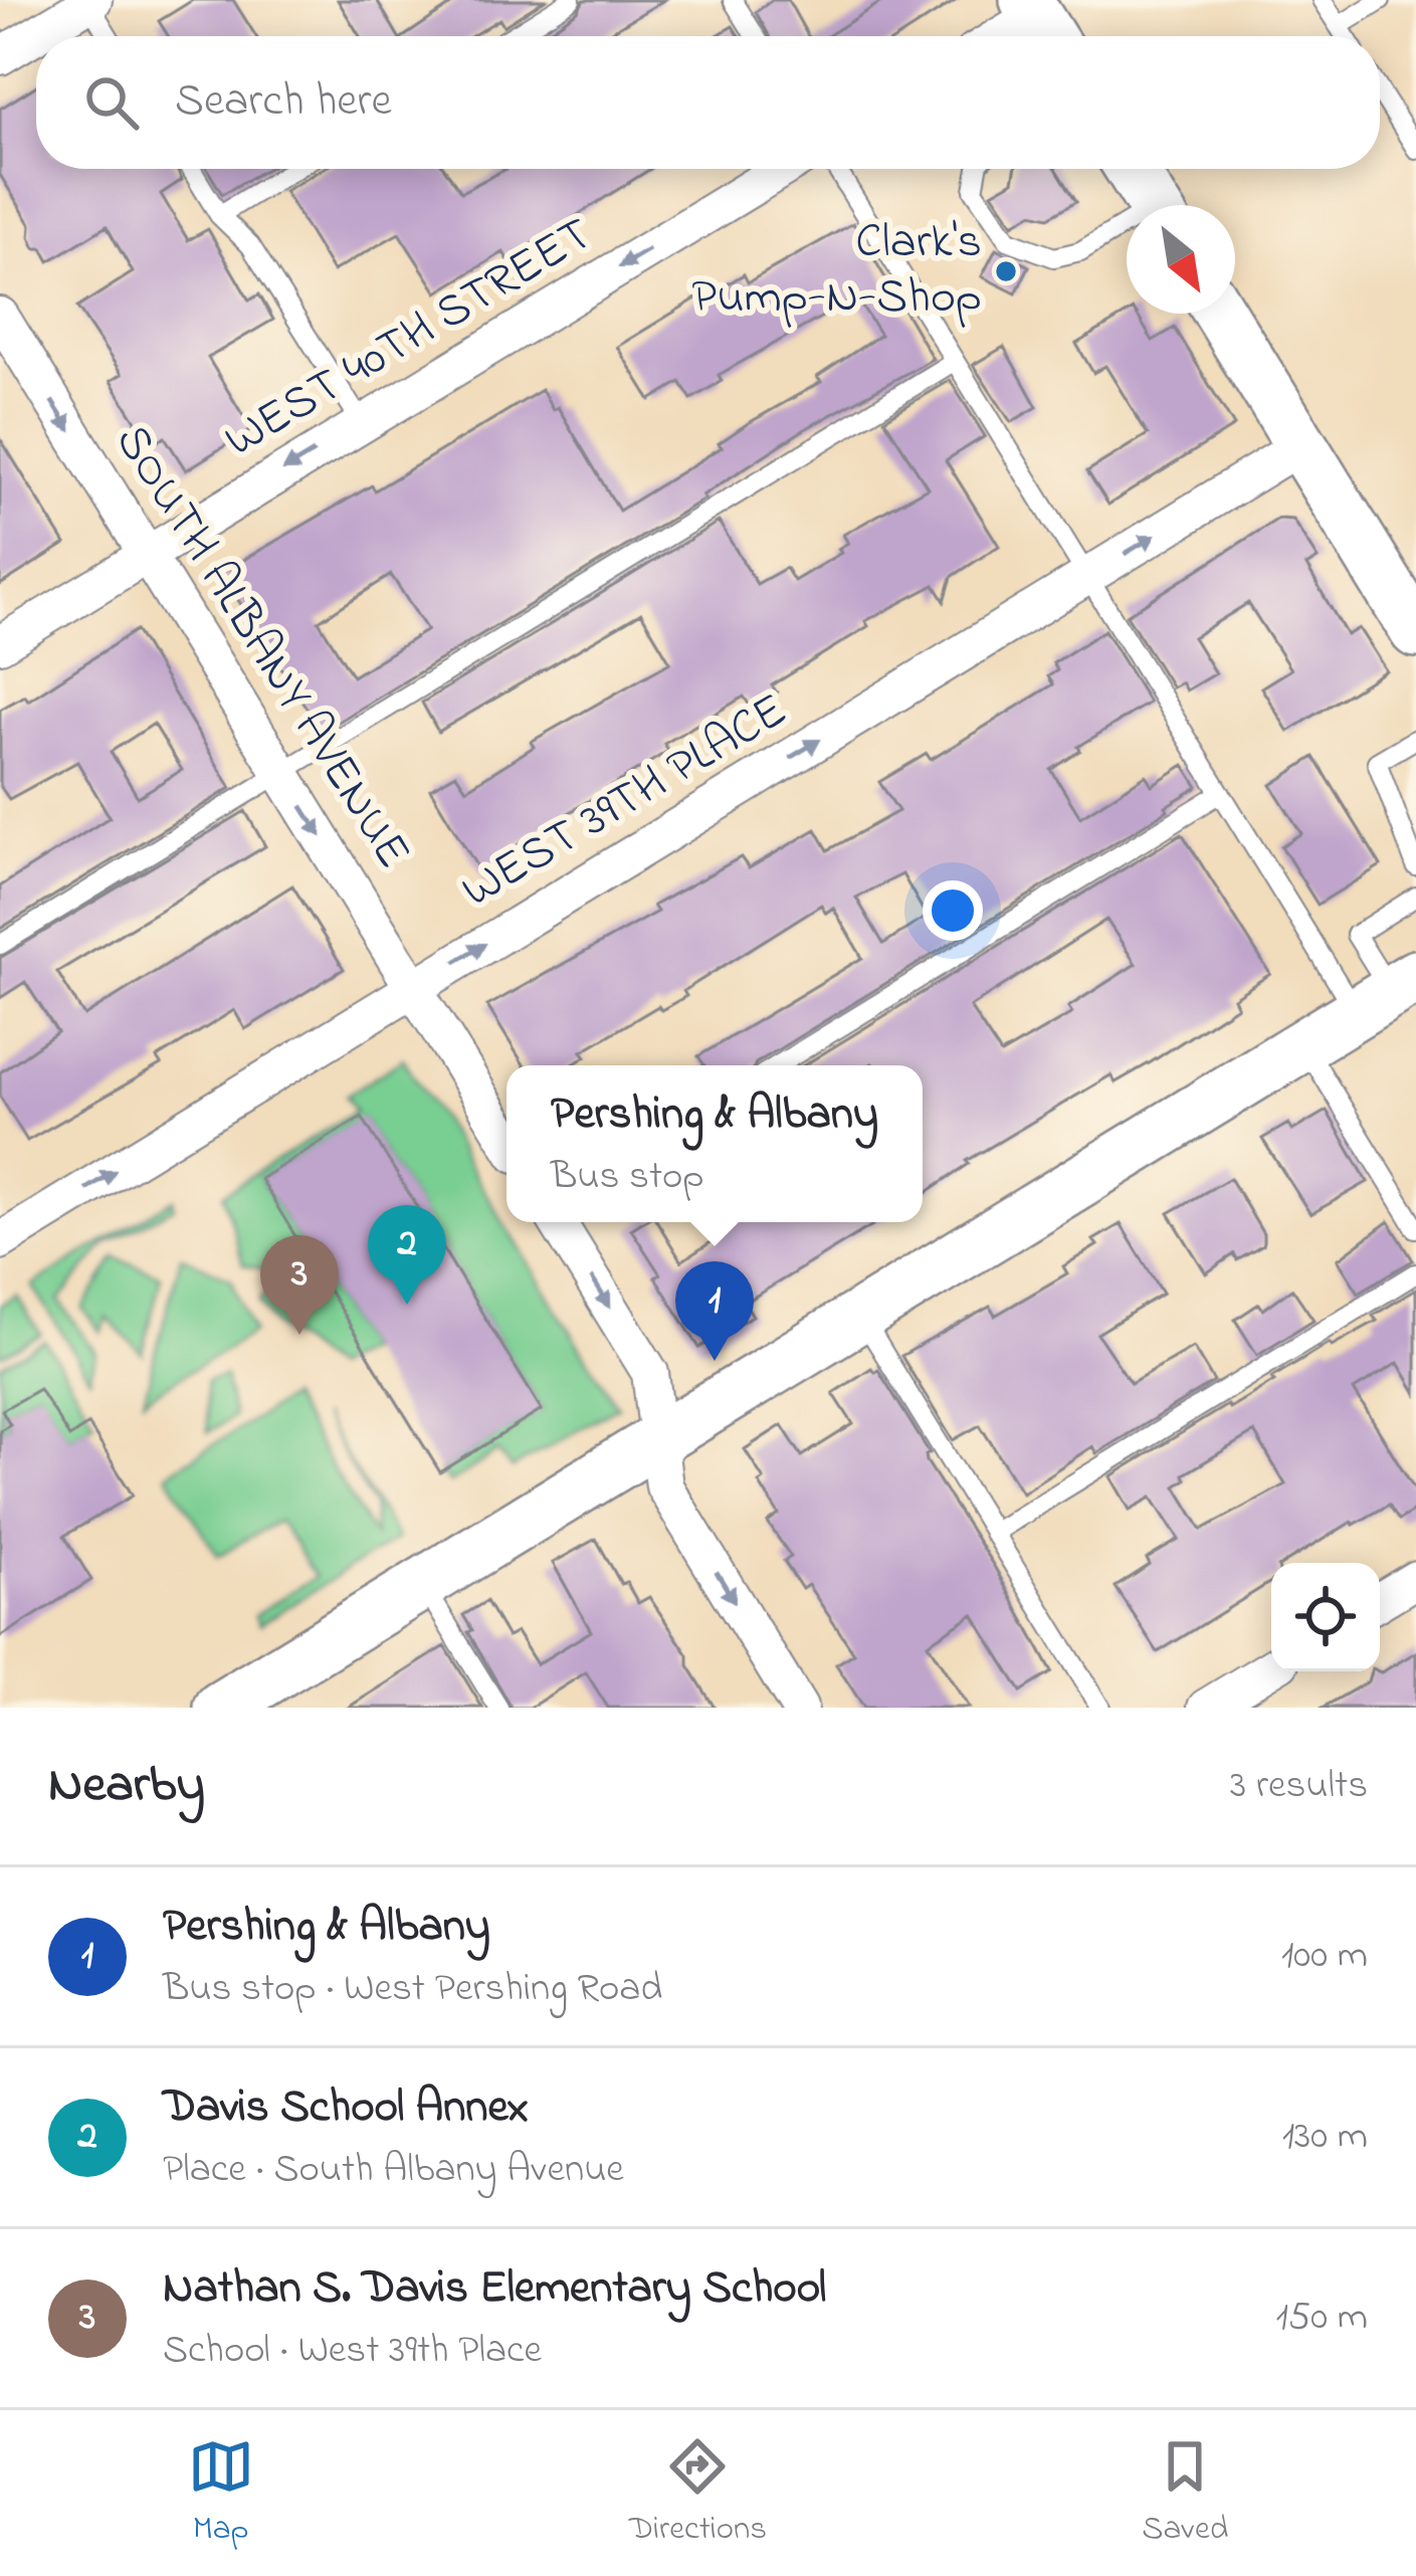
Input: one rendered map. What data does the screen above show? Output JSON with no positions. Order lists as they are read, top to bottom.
{
  "streets": {
    "street": ["WEST 40TH STREET", "SOUTH ALBANY AVENUE", "WEST 39TH PLACE"]
  },
  "crossings": [
    ["WEST 40TH STREET", "SOUTH ALBANY AVENUE"],
    ["SOUTH ALBANY AVENUE", "WEST 39TH PLACE"]
  ],
  "one_way": ["WEST 40TH STREET", "SOUTH ALBANY AVENUE", "WEST 39TH PLACE"],
  "places": ["Clark's Pump-N-Shop"],
  "north": "bottom right",
  "page": {
    "search": "Search here",
    "popup": ["Pershing & Albany", "Bus stop"],
    "pins": ["2", "3", "1"],
    "heading": ["Nearby", "3 results"],
    "list": [
      {
        "mark": "1",
        "name": "Pershing & Albany",
        "note": "Bus stop · West Pershing Road",
        "value": "100 m"
      },
      {
        "mark": "2",
        "name": "Davis School Annex",
        "note": "Place · South Albany Avenue",
        "value": "130 m"
      },
      {
        "mark": "3",
        "name": "Nathan S. Davis Elementary School",
        "note": "School · West 39th Place",
        "value": "150 m"
      }
    ],
    "nav": ["Map", "Directions", "Saved"]
  }
}
